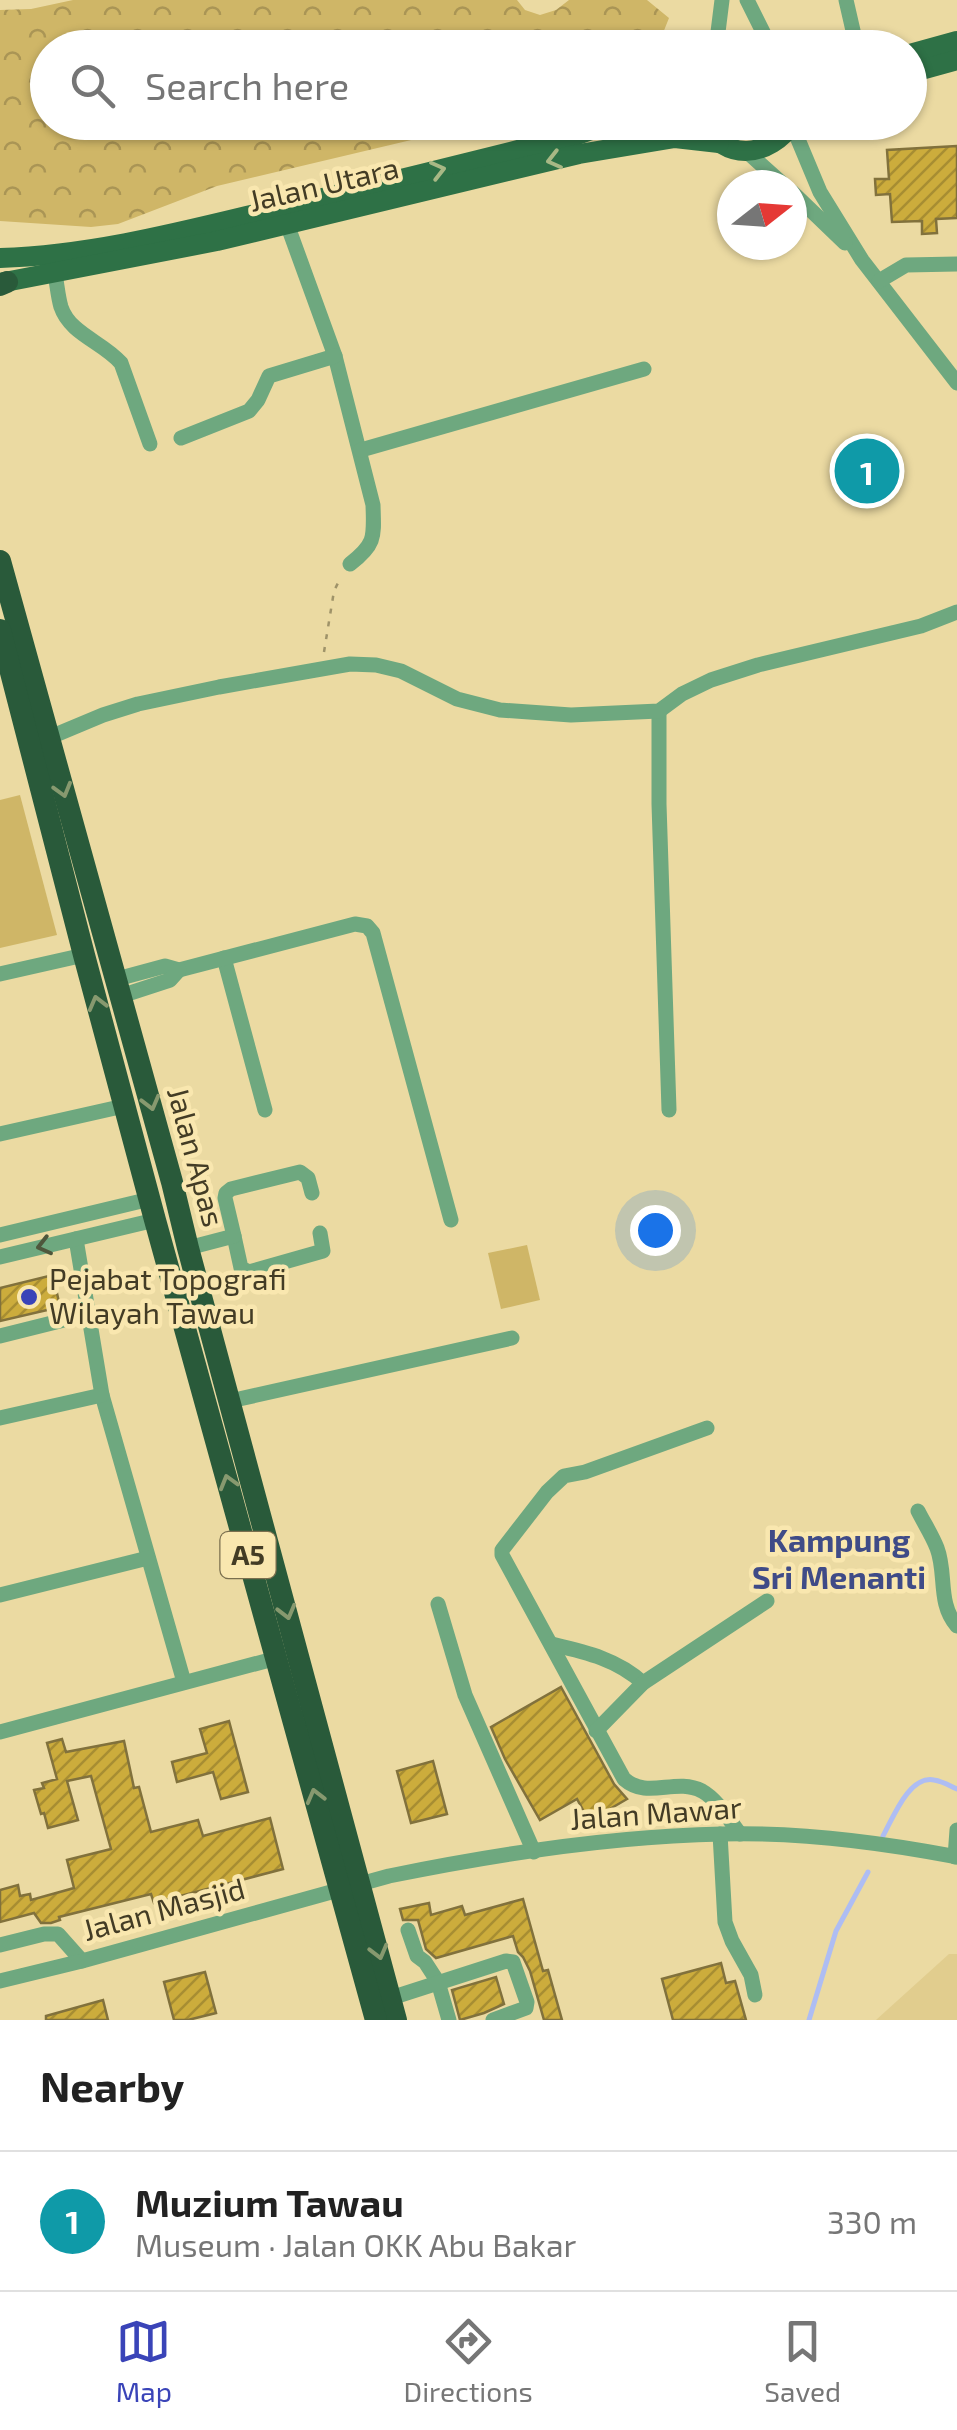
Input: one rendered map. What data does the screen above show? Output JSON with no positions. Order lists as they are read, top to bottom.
{
  "streets": {
    "highway": ["Jalan Apas", "A5"],
    "main road": ["Jalan Utara"],
    "street": ["Jalan Mawar", "Jalan Masjid"]
  },
  "crossings": [
    ["Jalan Apas", "A5"],
    ["Jalan Apas", "Jalan Mawar"],
    ["Jalan Apas", "Jalan Masjid"],
    ["A5", "Jalan Mawar"],
    ["A5", "Jalan Masjid"],
    ["Jalan Mawar", "Jalan Masjid"]
  ],
  "districts": ["Kampung Sri Menanti"],
  "places": ["Pejabat Topografi Wilayah Tawau"],
  "north": "right",
  "page": {
    "search": "Search here",
    "pins": "1",
    "heading": "Nearby",
    "list": [
      {
        "mark": "1",
        "name": "Muzium Tawau",
        "note": "Museum · Jalan OKK Abu Bakar",
        "value": "330 m"
      }
    ],
    "nav": ["Map", "Directions", "Saved"]
  }
}
